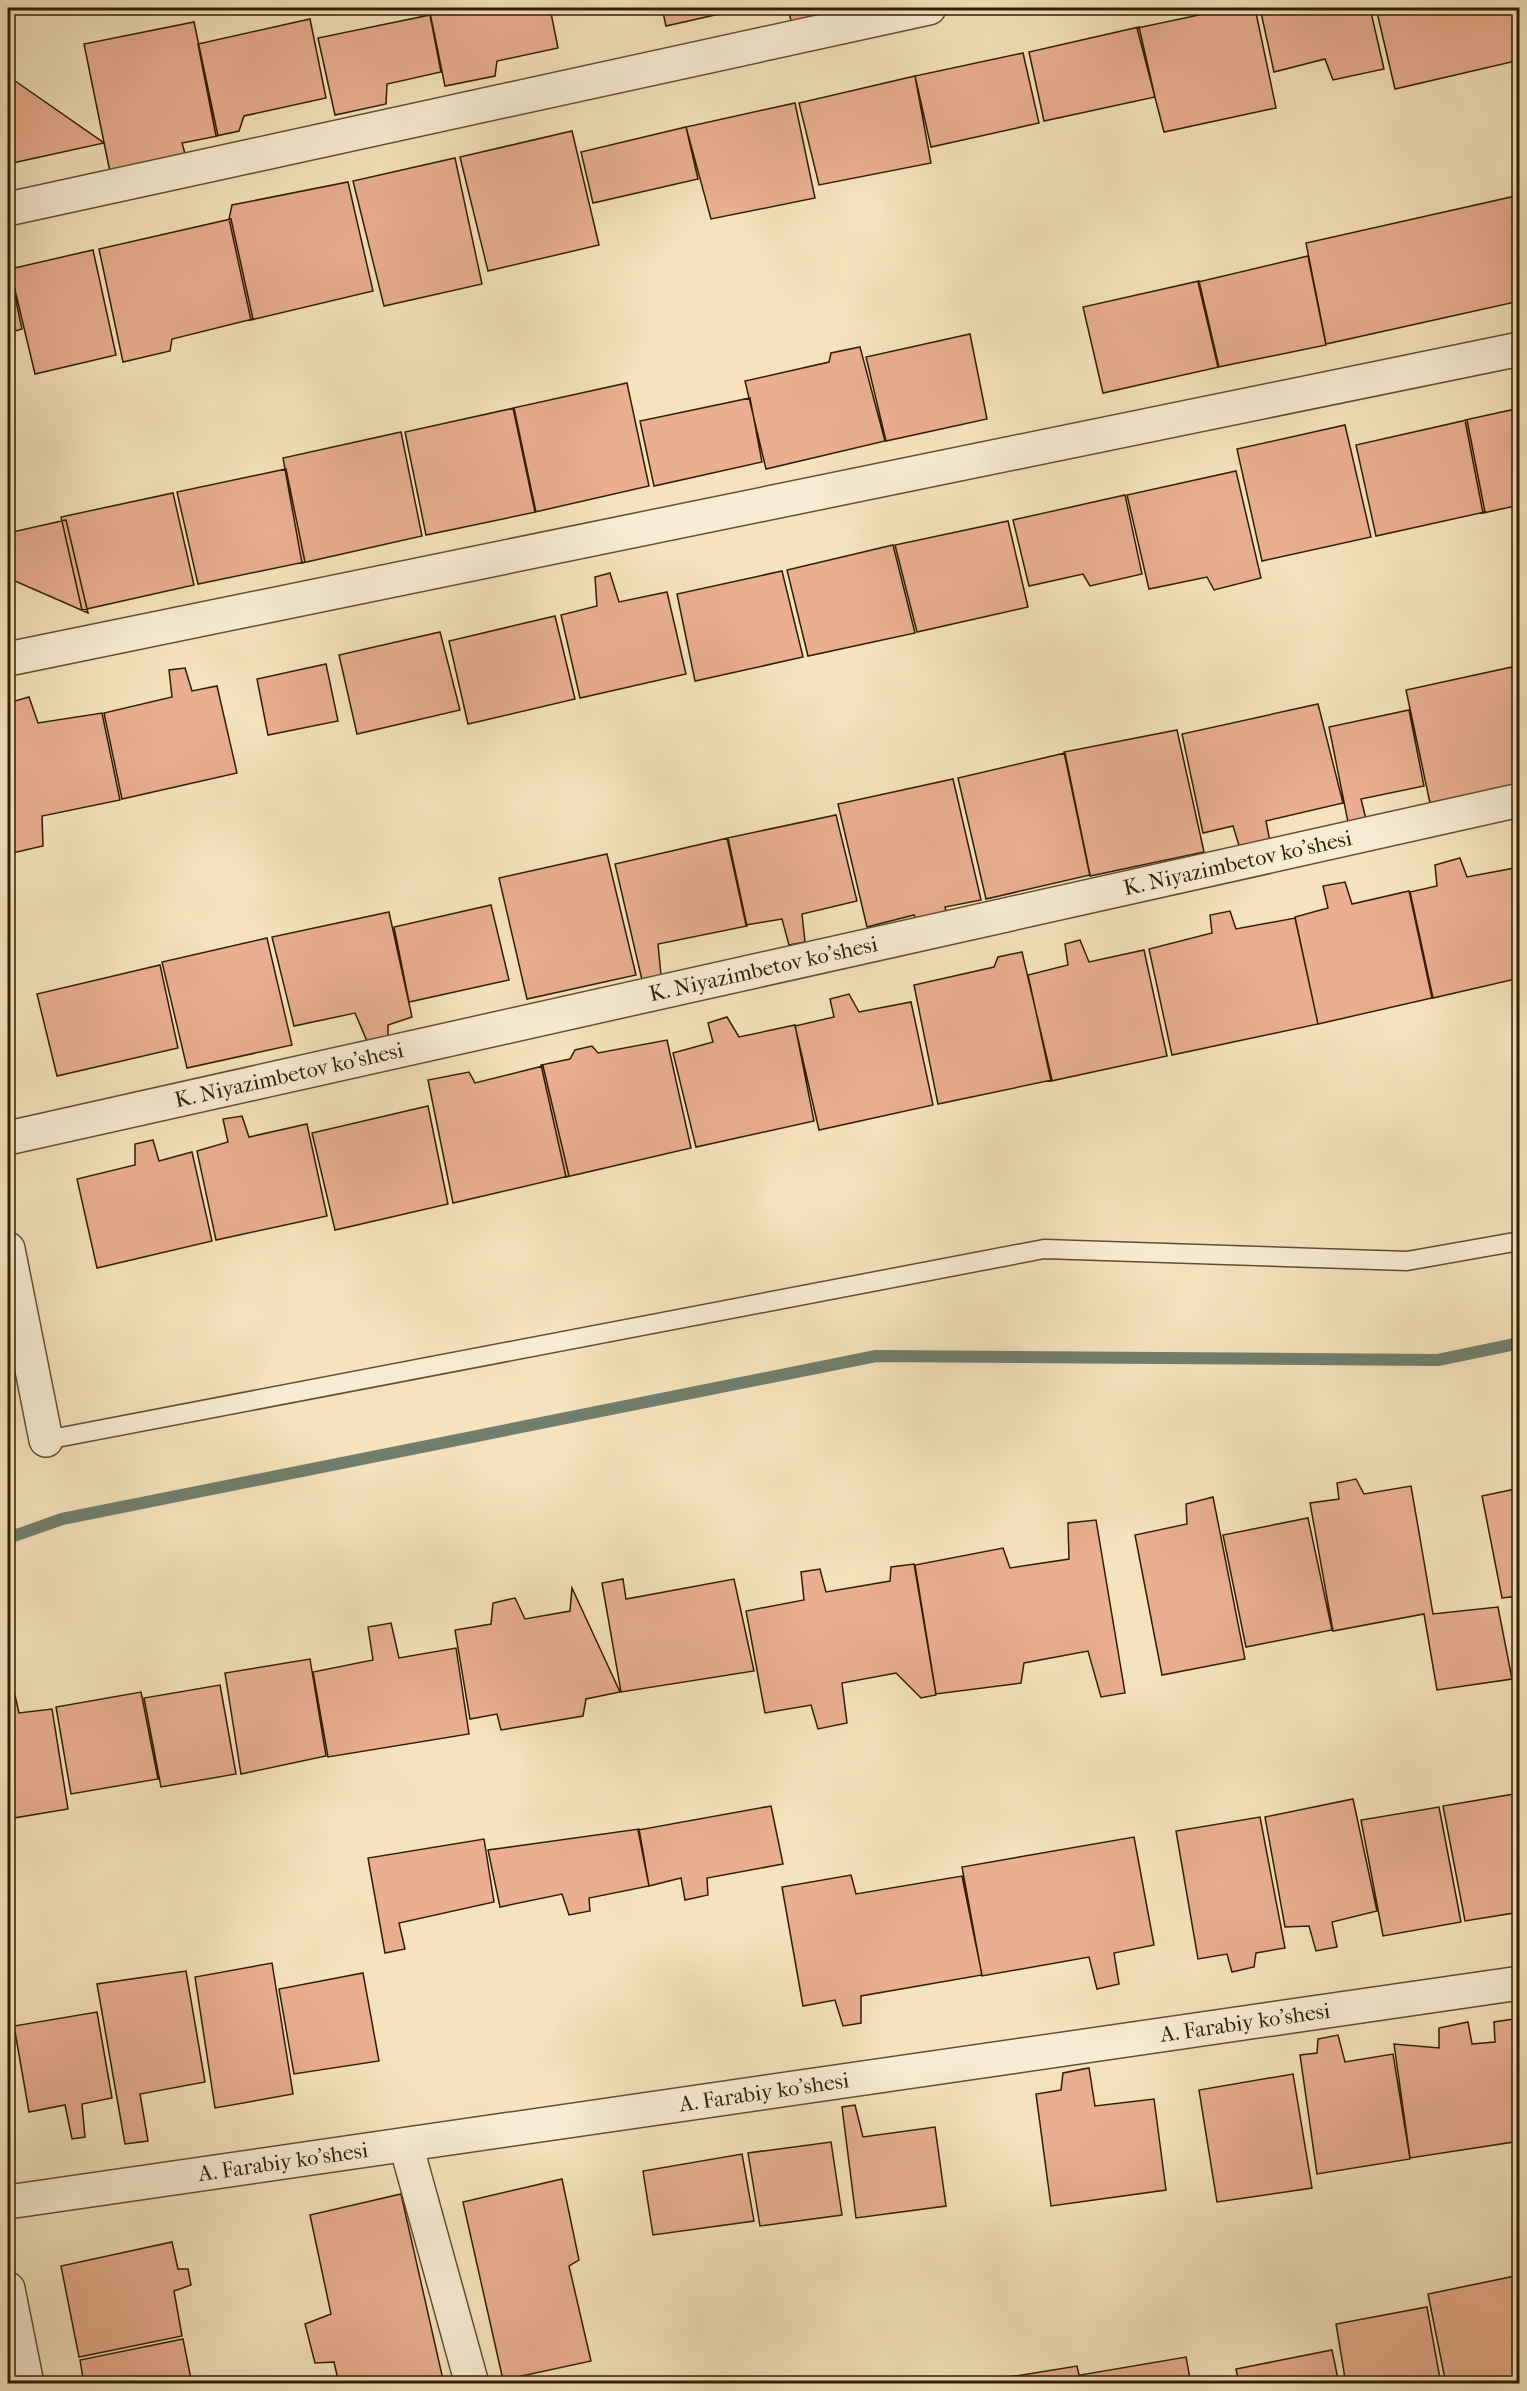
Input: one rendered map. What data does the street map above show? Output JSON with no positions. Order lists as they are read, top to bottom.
{
  "streets": {
    "street": ["K. Niyazimbetov ko'shesi", "A. Farabiy ko'shesi"]
  }
}
